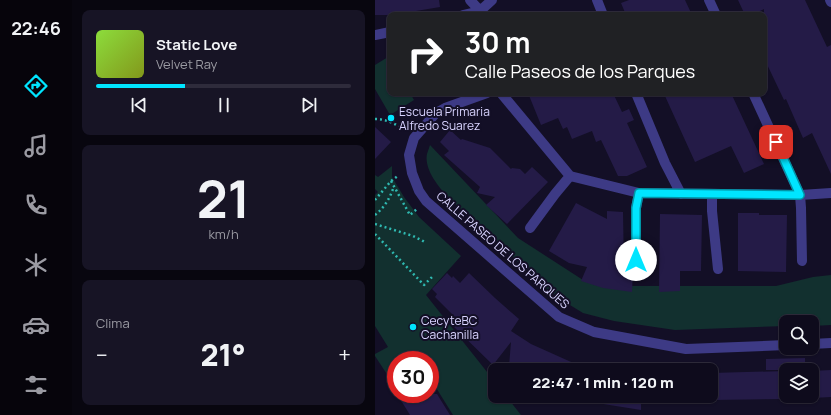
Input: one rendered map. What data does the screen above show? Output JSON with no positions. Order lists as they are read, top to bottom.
{
  "streets": {
    "street": ["CALLE PASEO DE LOS PARQUES"]
  },
  "places": ["Escuela Primaria Alfredo Suarez", "CecyteBC Cachanilla"],
  "page": {
    "tabs": "22:46",
    "turn": ["30 m", "Calle Paseos de los Parques"],
    "song": ["Static Love", "Velvet Ray"],
    "tile": [
      ["21", "km/h"],
      "Clima"
    ],
    "heat": ["−", "21°", "+"],
    "limit": "30",
    "trip": "22:47 · 1 min · 120 m"
  }
}
